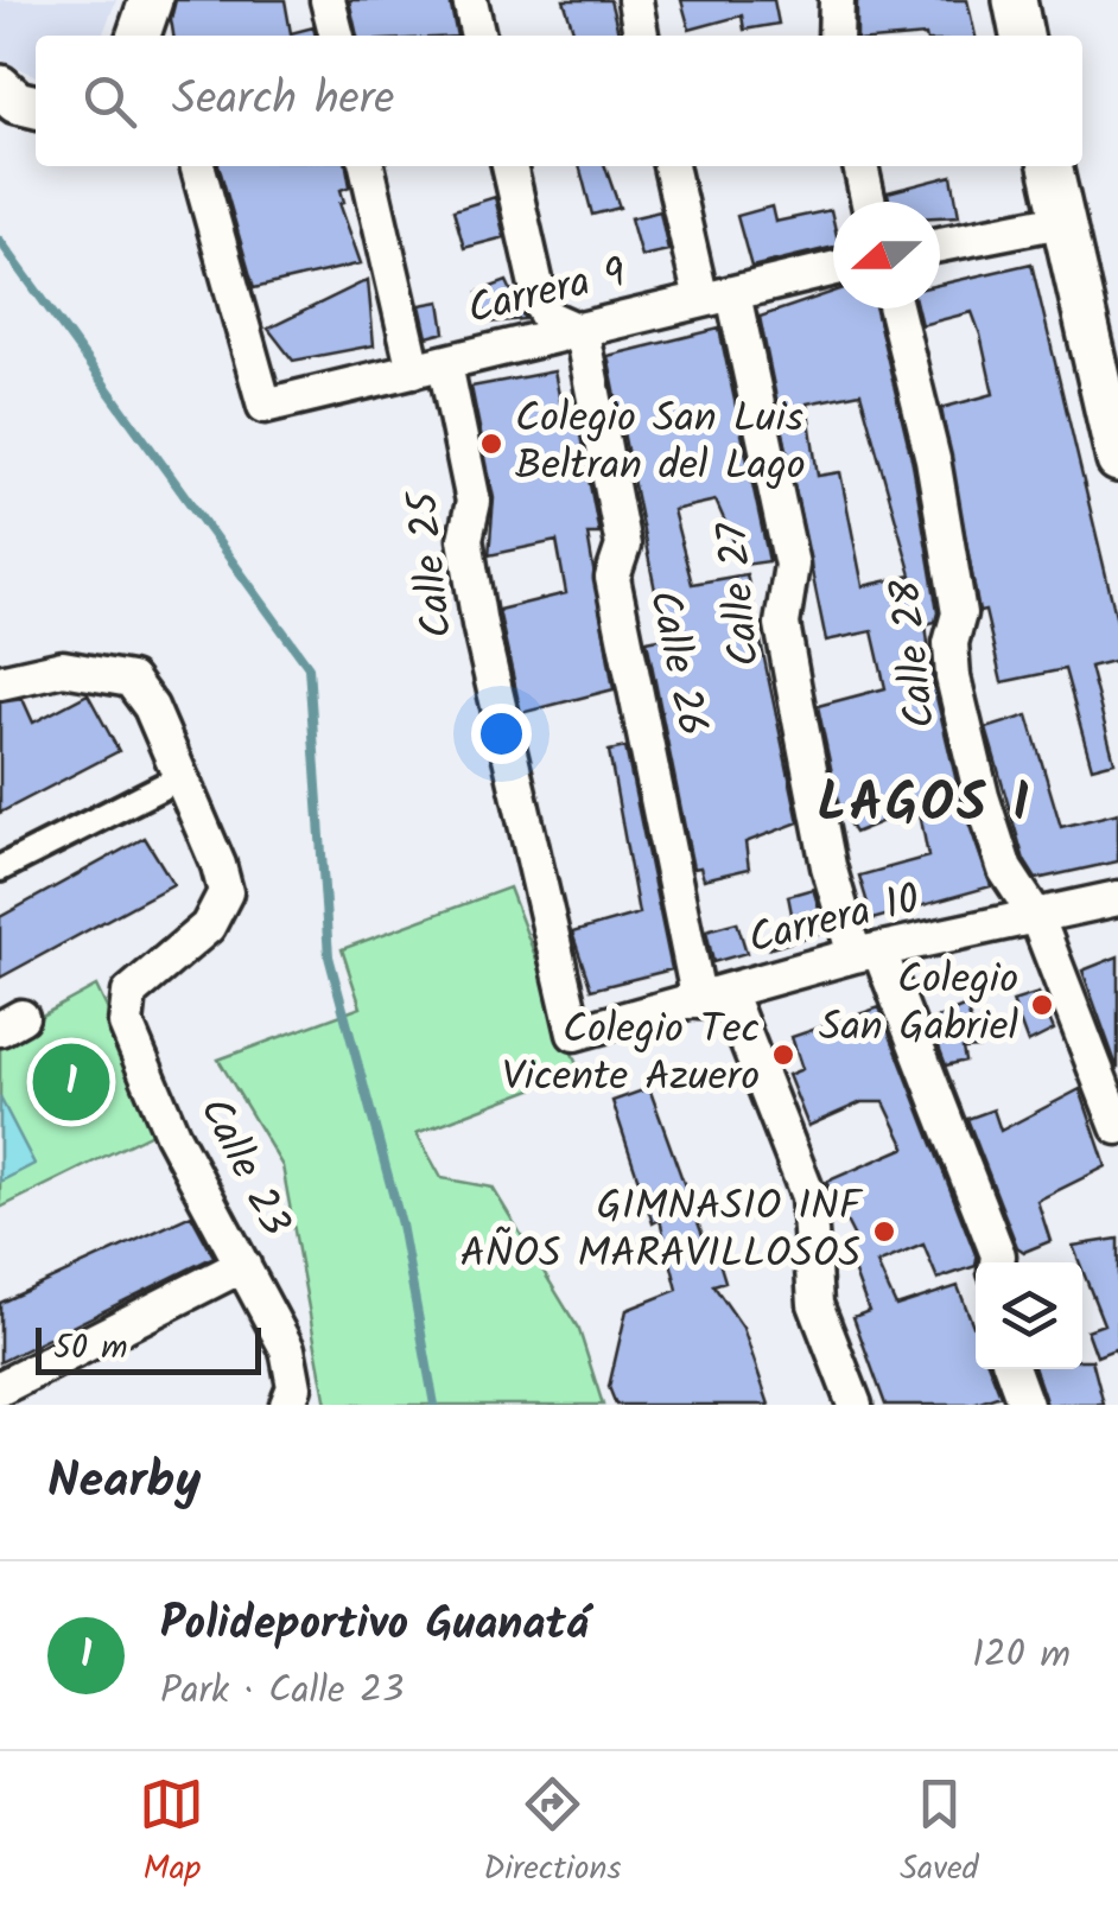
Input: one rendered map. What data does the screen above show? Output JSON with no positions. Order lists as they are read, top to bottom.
{
  "streets": {
    "street": [
      "Carrera 9",
      "Calle 25",
      "Calle 27",
      "Calle 28",
      "Calle 26",
      "Carrera 10",
      "Calle 23"
    ]
  },
  "crossings": [
    ["Carrera 9", "Calle 25"],
    ["Carrera 9", "Calle 27"],
    ["Carrera 9", "Calle 26"],
    ["Calle 25", "Carrera 10"],
    ["Calle 27", "Carrera 10"],
    ["Calle 28", "Carrera 10"],
    ["Calle 26", "Carrera 10"]
  ],
  "districts": ["LAGOS I"],
  "places": [
    "Colegio San Luis Beltran del Lago",
    "Colegio San Gabriel",
    "Colegio Tec Vicente Azuero",
    "GIMNASIO INF AÑOS MARAVILLOSOS"
  ],
  "scale_bar": "50 m",
  "north": "left",
  "page": {
    "search": "Search here",
    "pins": "1",
    "scale": "50 m",
    "heading": "Nearby",
    "list": [
      {
        "mark": "1",
        "name": "Polideportivo Guanatá",
        "note": "Park · Calle 23",
        "value": "120 m"
      }
    ],
    "nav": ["Map", "Directions", "Saved"]
  }
}
